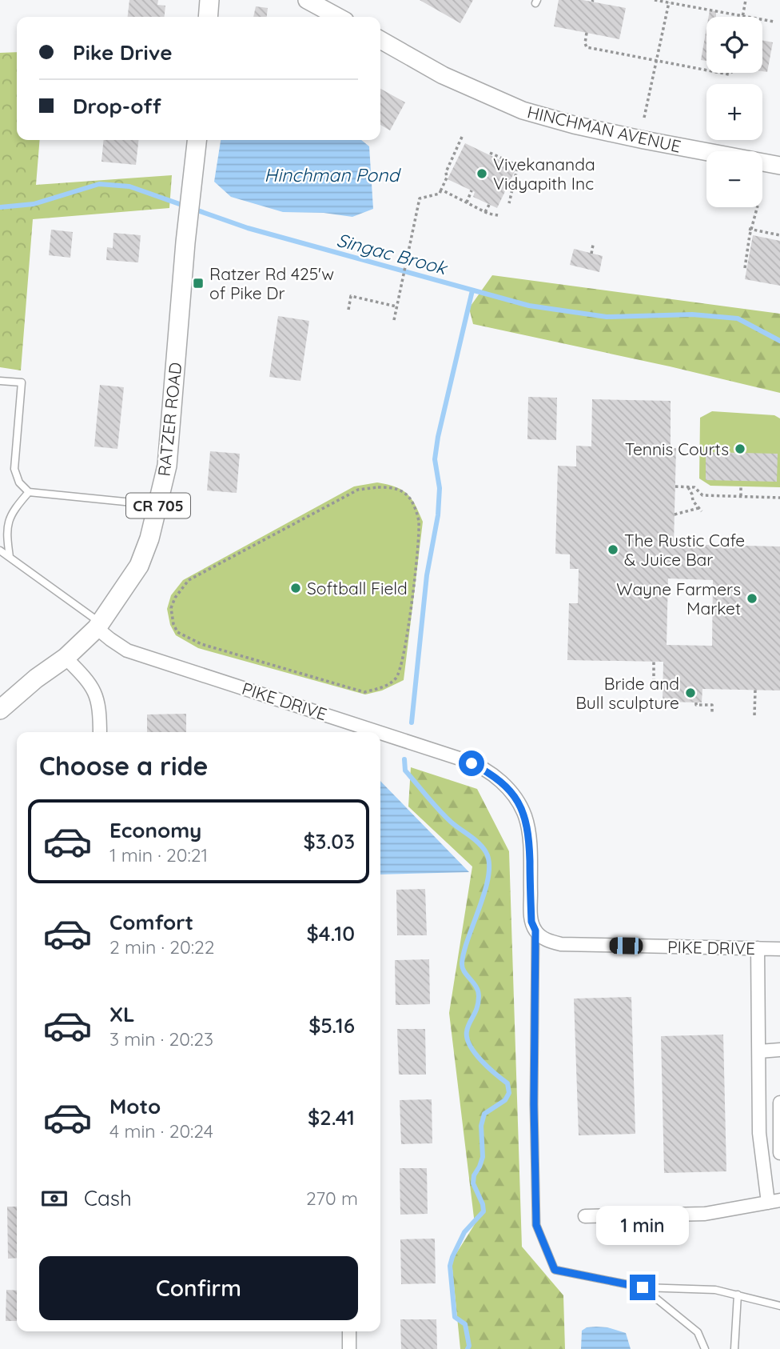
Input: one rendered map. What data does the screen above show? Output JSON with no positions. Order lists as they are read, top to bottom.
{
  "streets": {
    "main road": ["RATZER ROAD", "CR 705"],
    "street": ["HINCHMAN AVENUE", "PIKE DRIVE"]
  },
  "crossings": [
    ["RATZER ROAD", "PIKE DRIVE"]
  ],
  "water": ["Hinchman Pond", "Singac Brook"],
  "places": {
    "other": [
      "Vivekananda Vidyapith Inc",
      "Tennis Courts",
      "The Rustic Cafe & Juice Bar",
      "Softball Field",
      "Wayne Farmers Market",
      "Bride and Bull sculpture"
    ],
    "transit": ["Ratzer Rd 425'w of Pike Dr"]
  },
  "page": {
    "map_buttons": ["+", "−"],
    "banner": ["Pike Drive", "Drop-off"],
    "heading": "Choose a ride",
    "list": [
      {
        "name": "Economy",
        "note": "1 min · 20:21",
        "value": "$3.03"
      },
      {
        "name": "Comfort",
        "note": "2 min · 20:22",
        "value": "$4.10"
      },
      {
        "name": "XL",
        "note": "3 min · 20:23",
        "value": "$5.16"
      },
      {
        "name": "Moto",
        "note": "4 min · 20:24",
        "value": "$2.41"
      }
    ],
    "pay": ["Cash", "270 m"],
    "bubble": "1 min",
    "buttons": "Confirm"
  }
}
